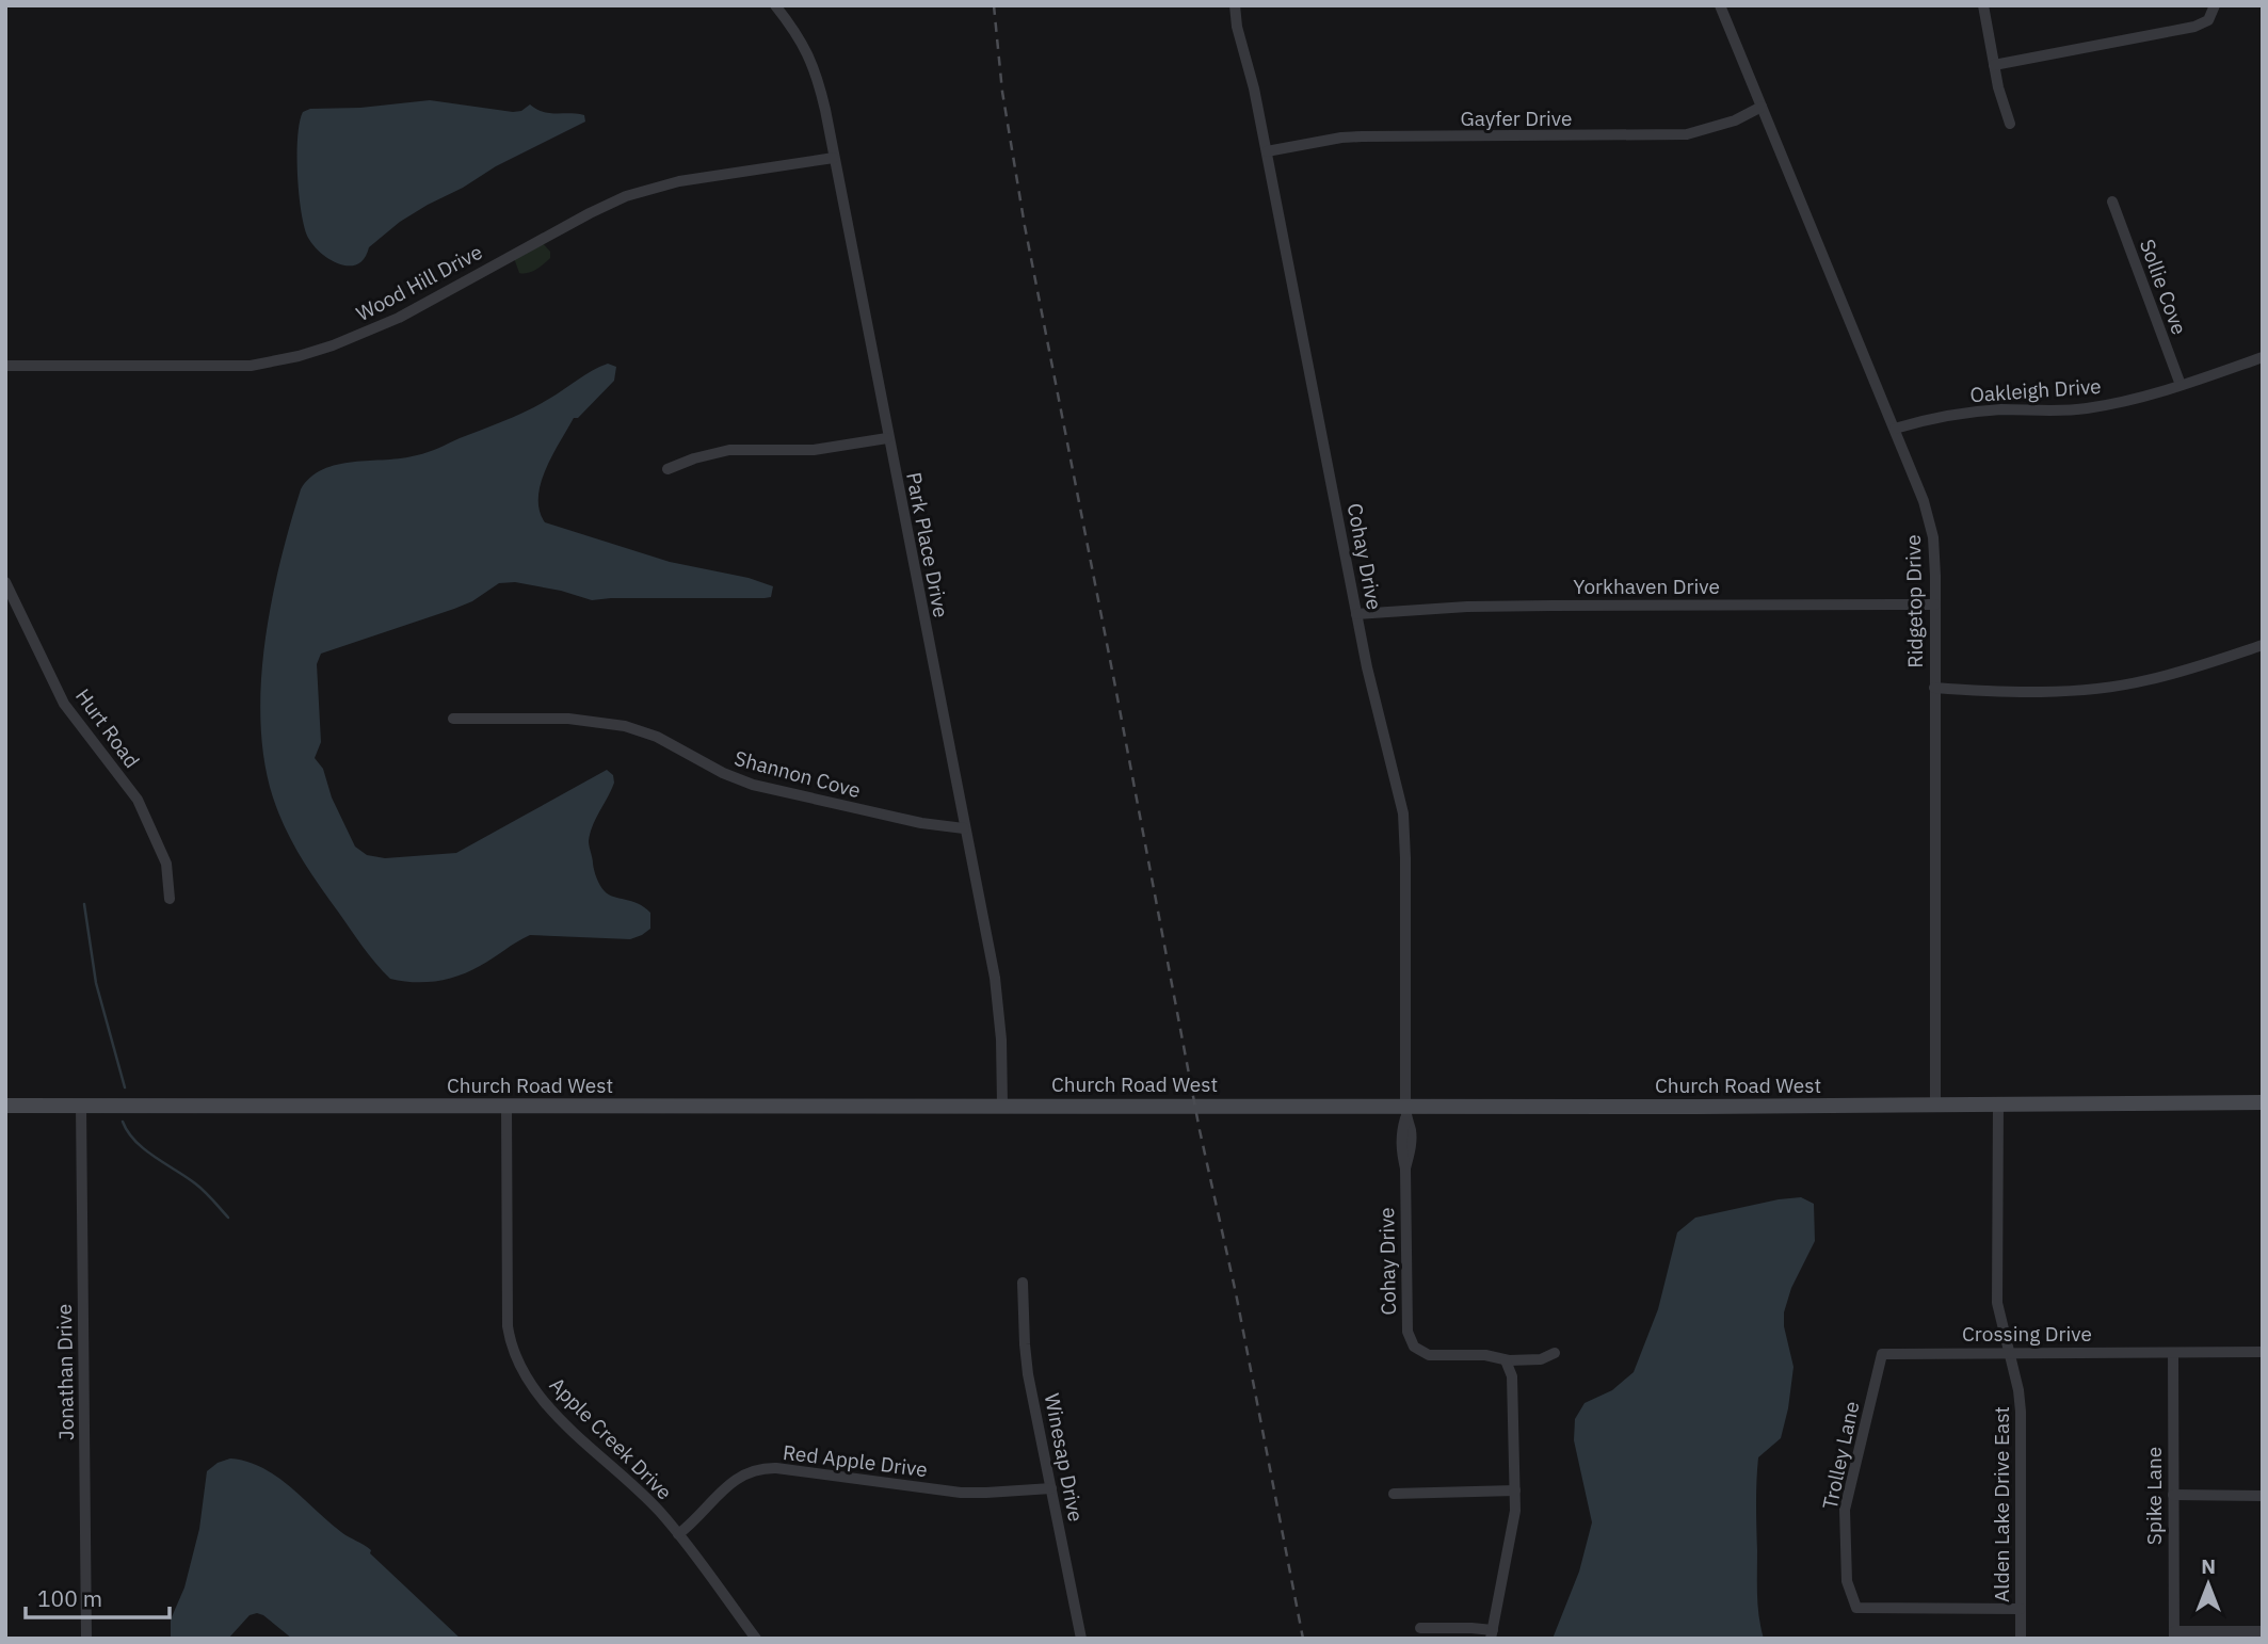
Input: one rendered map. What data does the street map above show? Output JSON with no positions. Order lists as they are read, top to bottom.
{
  "streets": {
    "street": [
      "Gayfer Drive",
      "Wood Hill Drive",
      "Sollie Cove",
      "Oakleigh Drive",
      "Park Place Drive",
      "Cohay Drive",
      "Yorkhaven Drive",
      "Ridgetop Drive",
      "Hurt Road",
      "Shannon Cove",
      "Church Road West",
      "Crossing Drive",
      "Jonathan Drive",
      "Apple Creek Drive",
      "Trolley Lane",
      "Winesap Drive",
      "Red Apple Drive",
      "Spike Lane",
      "Alden Lake Drive East"
    ]
  },
  "crossings": [
    ["Gayfer Drive", "Cohay Drive"],
    ["Gayfer Drive", "Ridgetop Drive"],
    ["Wood Hill Drive", "Park Place Drive"],
    ["Sollie Cove", "Oakleigh Drive"],
    ["Oakleigh Drive", "Ridgetop Drive"],
    ["Park Place Drive", "Shannon Cove"],
    ["Park Place Drive", "Church Road West"],
    ["Cohay Drive", "Yorkhaven Drive"],
    ["Cohay Drive", "Church Road West"],
    ["Yorkhaven Drive", "Ridgetop Drive"],
    ["Ridgetop Drive", "Church Road West"],
    ["Church Road West", "Jonathan Drive"],
    ["Church Road West", "Apple Creek Drive"],
    ["Church Road West", "Alden Lake Drive East"],
    ["Crossing Drive", "Trolley Lane"],
    ["Crossing Drive", "Spike Lane"],
    ["Crossing Drive", "Alden Lake Drive East"],
    ["Apple Creek Drive", "Red Apple Drive"],
    ["Trolley Lane", "Alden Lake Drive East"],
    ["Winesap Drive", "Red Apple Drive"]
  ],
  "scale_bar": "100 m",
  "north": "top"
}
